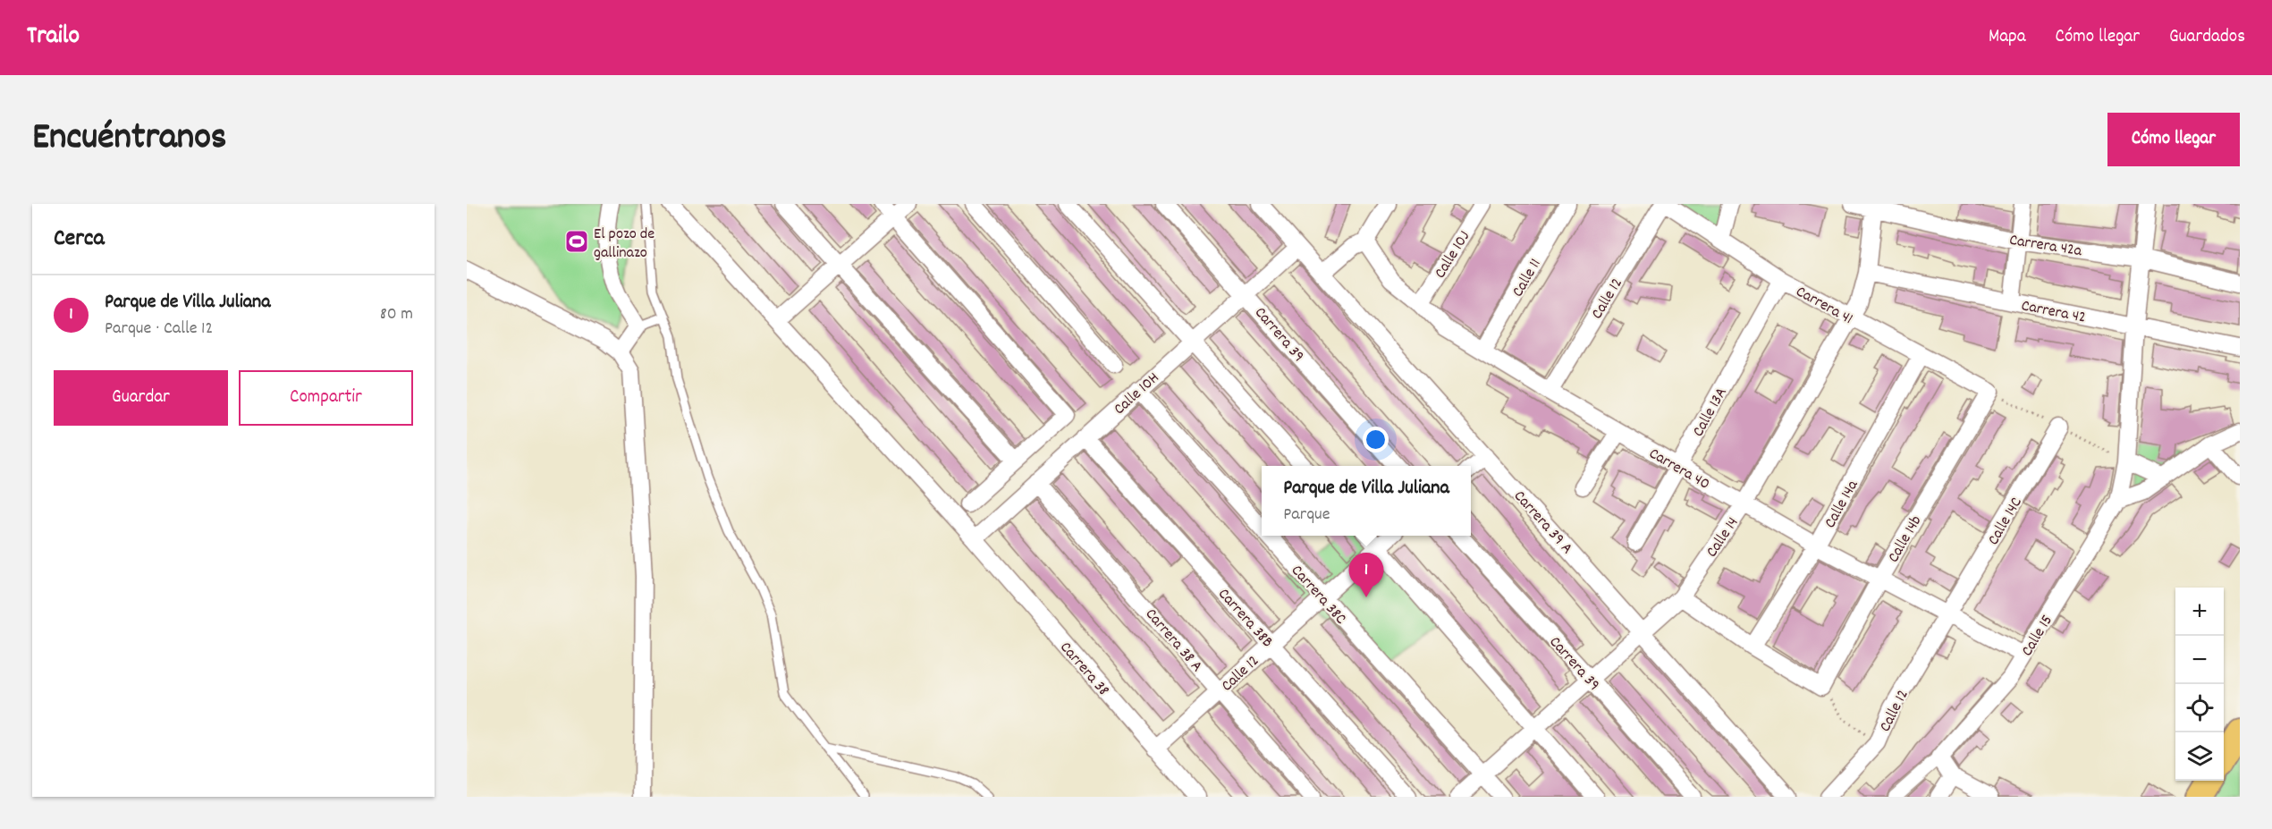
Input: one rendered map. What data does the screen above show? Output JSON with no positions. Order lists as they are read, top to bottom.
{
  "streets": {
    "street": [
      "Carrera 42a",
      "Calle 10J",
      "Calle 11",
      "Calle 12",
      "Carrera 41",
      "Carrera 42",
      "Carrera 39",
      "Calle 10H",
      "Calle 13A",
      "Carrera 40",
      "Calle 14a",
      "Calle 14C",
      "Carrera 39 A",
      "Calle 14",
      "Calle 14b",
      "Carrera 38C",
      "Carrera 38B",
      "Calle 15",
      "Carrera 38 A",
      "Carrera 38"
    ]
  },
  "crossings": [
    ["Carrera 42a", "Calle 14"],
    ["Carrera 42a", "Calle 15"],
    ["Calle 10J", "Carrera 40"],
    ["Calle 11", "Carrera 40"],
    ["Calle 12", "Carrera 41"],
    ["Calle 12", "Carrera 40"],
    ["Calle 12", "Calle 14C"],
    ["Calle 12", "Carrera 38C"],
    ["Calle 12", "Carrera 38B"],
    ["Calle 12", "Carrera 38 A"],
    ["Calle 12", "Carrera 38"],
    ["Carrera 41", "Calle 13A"],
    ["Carrera 41", "Calle 14a"],
    ["Carrera 41", "Calle 14"],
    ["Carrera 41", "Calle 14b"],
    ["Carrera 42", "Calle 14"],
    ["Carrera 42", "Calle 15"],
    ["Carrera 39", "Calle 10H"],
    ["Carrera 39", "Calle 14"],
    ["Calle 10H", "Carrera 39 A"],
    ["Calle 10H", "Carrera 38C"],
    ["Calle 10H", "Carrera 38B"],
    ["Calle 10H", "Carrera 38 A"],
    ["Calle 10H", "Carrera 38"],
    ["Calle 13A", "Carrera 40"],
    ["Carrera 40", "Calle 14a"],
    ["Carrera 40", "Calle 14C"],
    ["Carrera 40", "Calle 14"],
    ["Carrera 40", "Calle 14b"],
    ["Carrera 40", "Calle 15"],
    ["Carrera 39 A", "Calle 14"],
    ["Calle 14", "Carrera 38C"]
  ],
  "places": {
    "sports": ["El pozo de gallinazo"]
  },
  "page": {
    "header": "Trailo",
    "nav": ["Mapa", "Cómo llegar", "Guardados"],
    "title": "Encuéntranos",
    "buttons": [
      "Cómo llegar",
      ["Guardar", "Compartir"]
    ],
    "heading": "Cerca",
    "list": [
      {
        "mark": "1",
        "name": "Parque de Villa Juliana",
        "note": "Parque · Calle 12",
        "value": "80 m"
      }
    ],
    "popup": ["Parque de Villa Juliana", "Parque"],
    "pins": "1",
    "map_buttons": ["+", "−"]
  }
}
